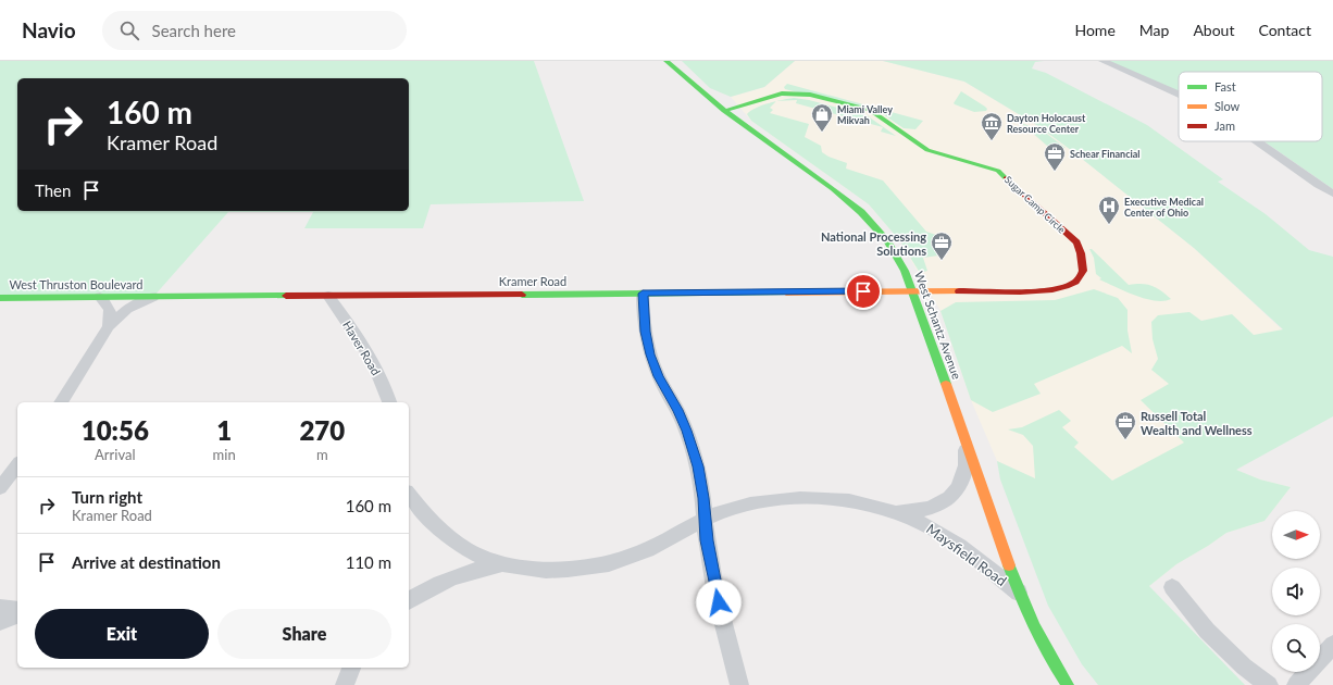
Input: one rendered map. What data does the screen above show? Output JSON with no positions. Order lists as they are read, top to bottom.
{
  "streets": {
    "street": [
      "Sugar Camp Circle",
      "Kramer Road",
      "West Thruston Boulevard",
      "West Schantz Avenue",
      "Haver Road",
      "Maysfield Road"
    ]
  },
  "crossings": [
    ["Sugar Camp Circle", "Kramer Road"],
    ["Sugar Camp Circle", "West Schantz Avenue"],
    ["Kramer Road", "West Thruston Boulevard"],
    ["Kramer Road", "West Schantz Avenue"],
    ["Kramer Road", "Haver Road"],
    ["West Schantz Avenue", "Maysfield Road"]
  ],
  "places": {
    "shop": ["Miami Valley Mikvah"],
    "museum": ["Dayton Holocaust Resource Center"],
    "office": ["Schear Financial", "National Processing Solutions", "Russell Total Wealth and Wellness"],
    "hospital": ["Executive Medical Center of Ohio"]
  },
  "legend": ["Fast", "Slow", "Jam"],
  "north": "right",
  "page": {
    "header": "Navio",
    "search": "Search here",
    "nav": [
      "Home",
      "Map",
      "About",
      "Contact"
    ],
    "turn": ["160 m", "Kramer Road"],
    "then": "Then",
    "eta": [
      "10:56",
      "Arrival",
      "1",
      "min",
      "270",
      "m"
    ],
    "list": [
      {
        "name": "Turn right",
        "note": "Kramer Road",
        "value": "160 m"
      },
      {
        "name": "Arrive at destination",
        "value": "110 m"
      }
    ],
    "buttons": ["Exit", "Share"]
  }
}
